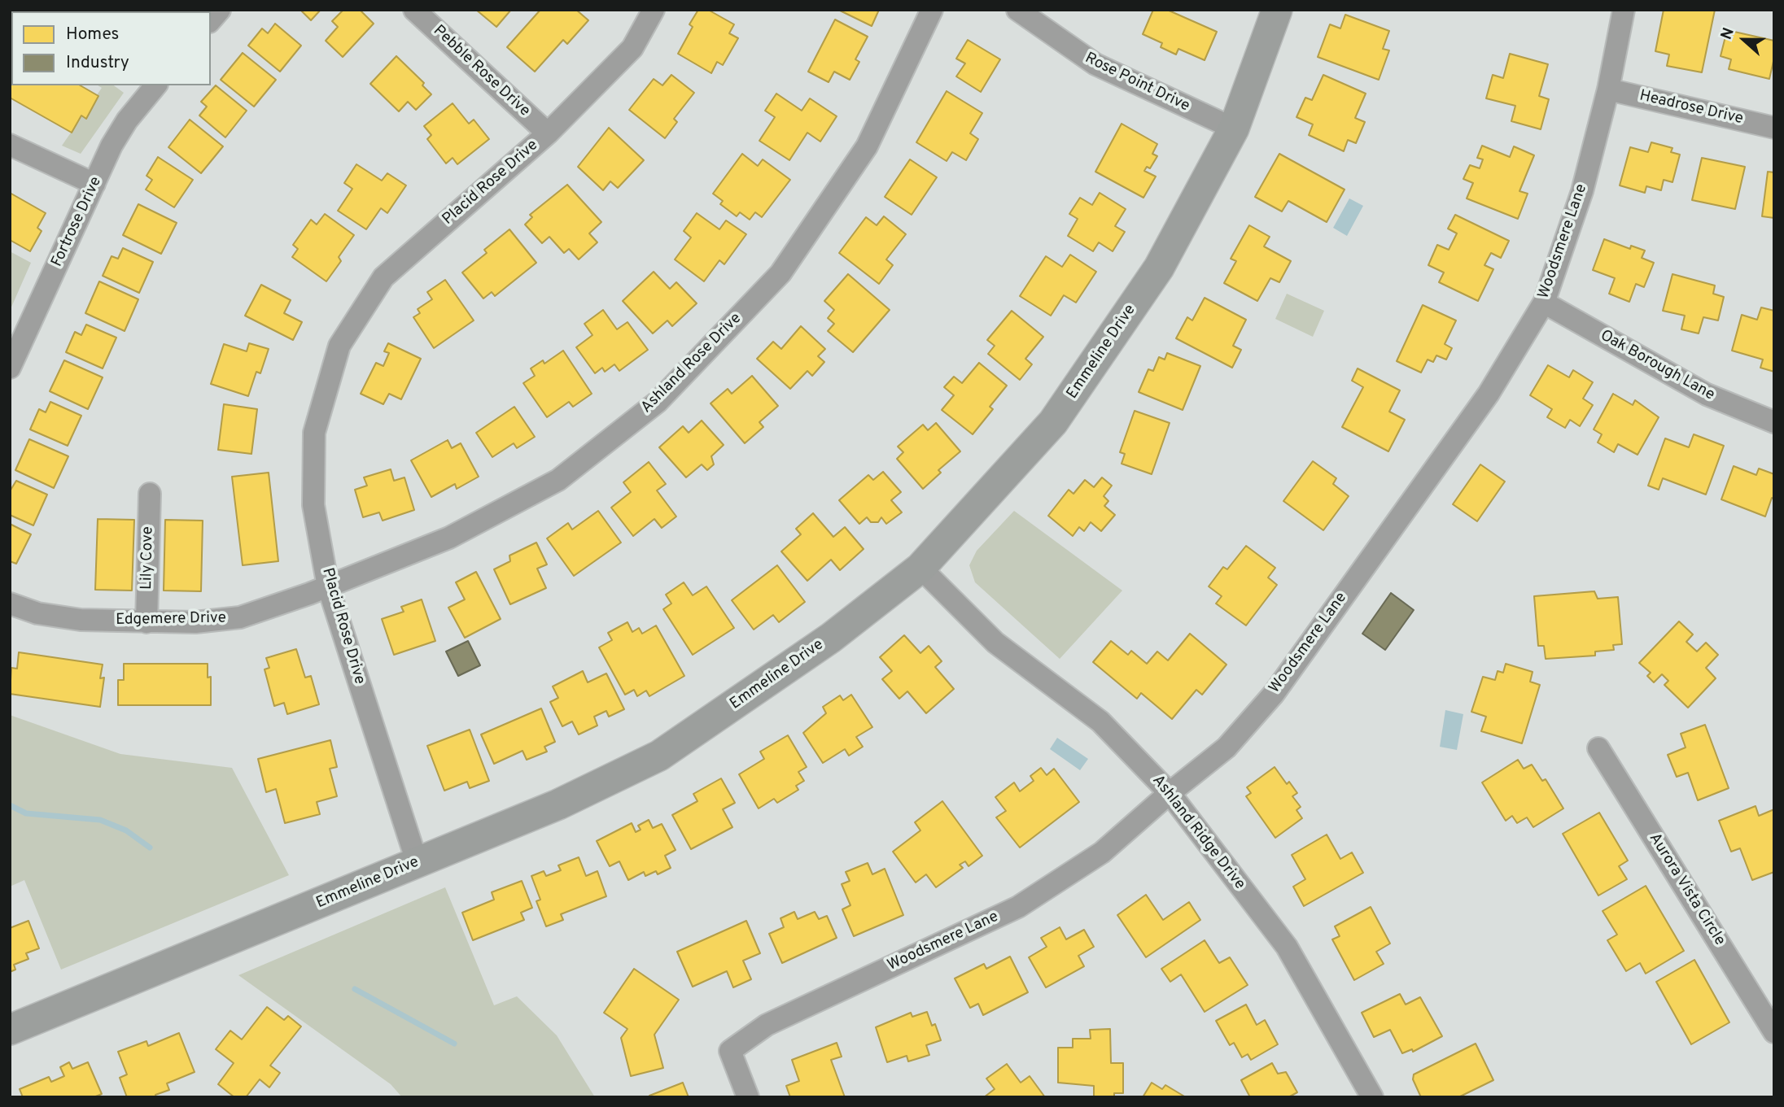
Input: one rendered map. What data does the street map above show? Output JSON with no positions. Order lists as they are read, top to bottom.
{
  "streets": {
    "street": [
      "Pebble Rose Drive",
      "Rose Point Drive",
      "Headrose Drive",
      "Placid Rose Drive",
      "Fortrose Drive",
      "Woodsmere Lane",
      "Emmeline Drive",
      "Ashland Rose Drive",
      "Oak Borough Lane",
      "Lily Cove",
      "Edgemere Drive",
      "Ashland Ridge Drive",
      "Aurora Vista Circle"
    ]
  },
  "crossings": [
    ["Pebble Rose Drive", "Placid Rose Drive"],
    ["Rose Point Drive", "Emmeline Drive"],
    ["Headrose Drive", "Woodsmere Lane"],
    ["Placid Rose Drive", "Emmeline Drive"],
    ["Placid Rose Drive", "Ashland Rose Drive"],
    ["Placid Rose Drive", "Edgemere Drive"],
    ["Woodsmere Lane", "Oak Borough Lane"],
    ["Woodsmere Lane", "Ashland Ridge Drive"],
    ["Emmeline Drive", "Ashland Ridge Drive"],
    ["Ashland Rose Drive", "Edgemere Drive"],
    ["Lily Cove", "Edgemere Drive"]
  ],
  "legend": ["Homes", "Industry"],
  "north": "left"
}
